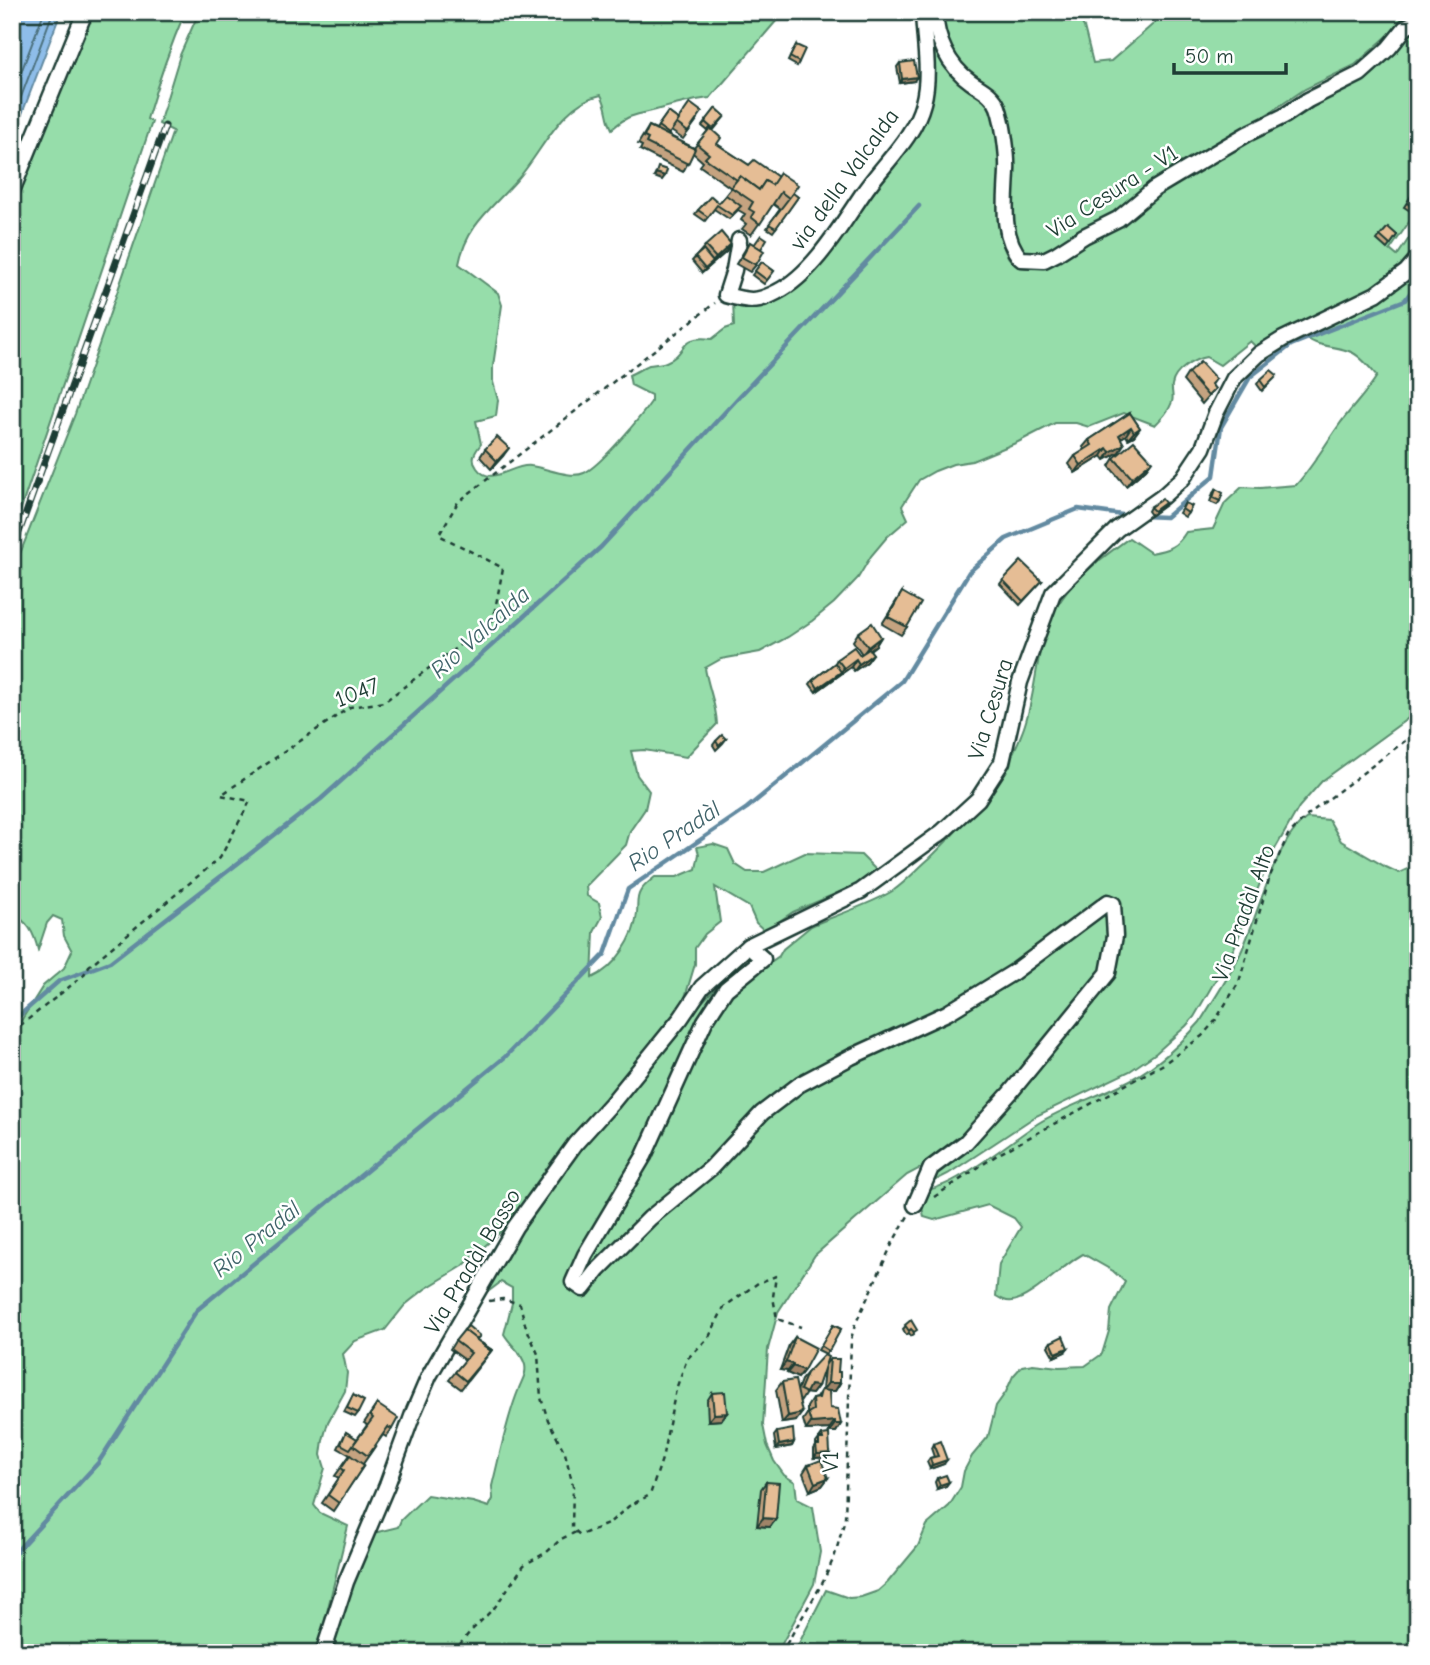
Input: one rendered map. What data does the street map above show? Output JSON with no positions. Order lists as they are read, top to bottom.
{
  "streets": {
    "street": [
      "via della Valcalda",
      "Via Cesura - V1",
      "Via Cesura",
      "Via Pradàl Basso"
    ],
    "path": ["1047", "Via Pradàl Alto", "V1"]
  },
  "crossings": [
    ["via della Valcalda", "1047"],
    ["Via Cesura", "Via Pradàl Basso"],
    ["Via Pradàl Alto", "V1"]
  ],
  "water": ["Rio Valcalda", "Rio Pradàl"],
  "scale_bar": "50 m"
}
